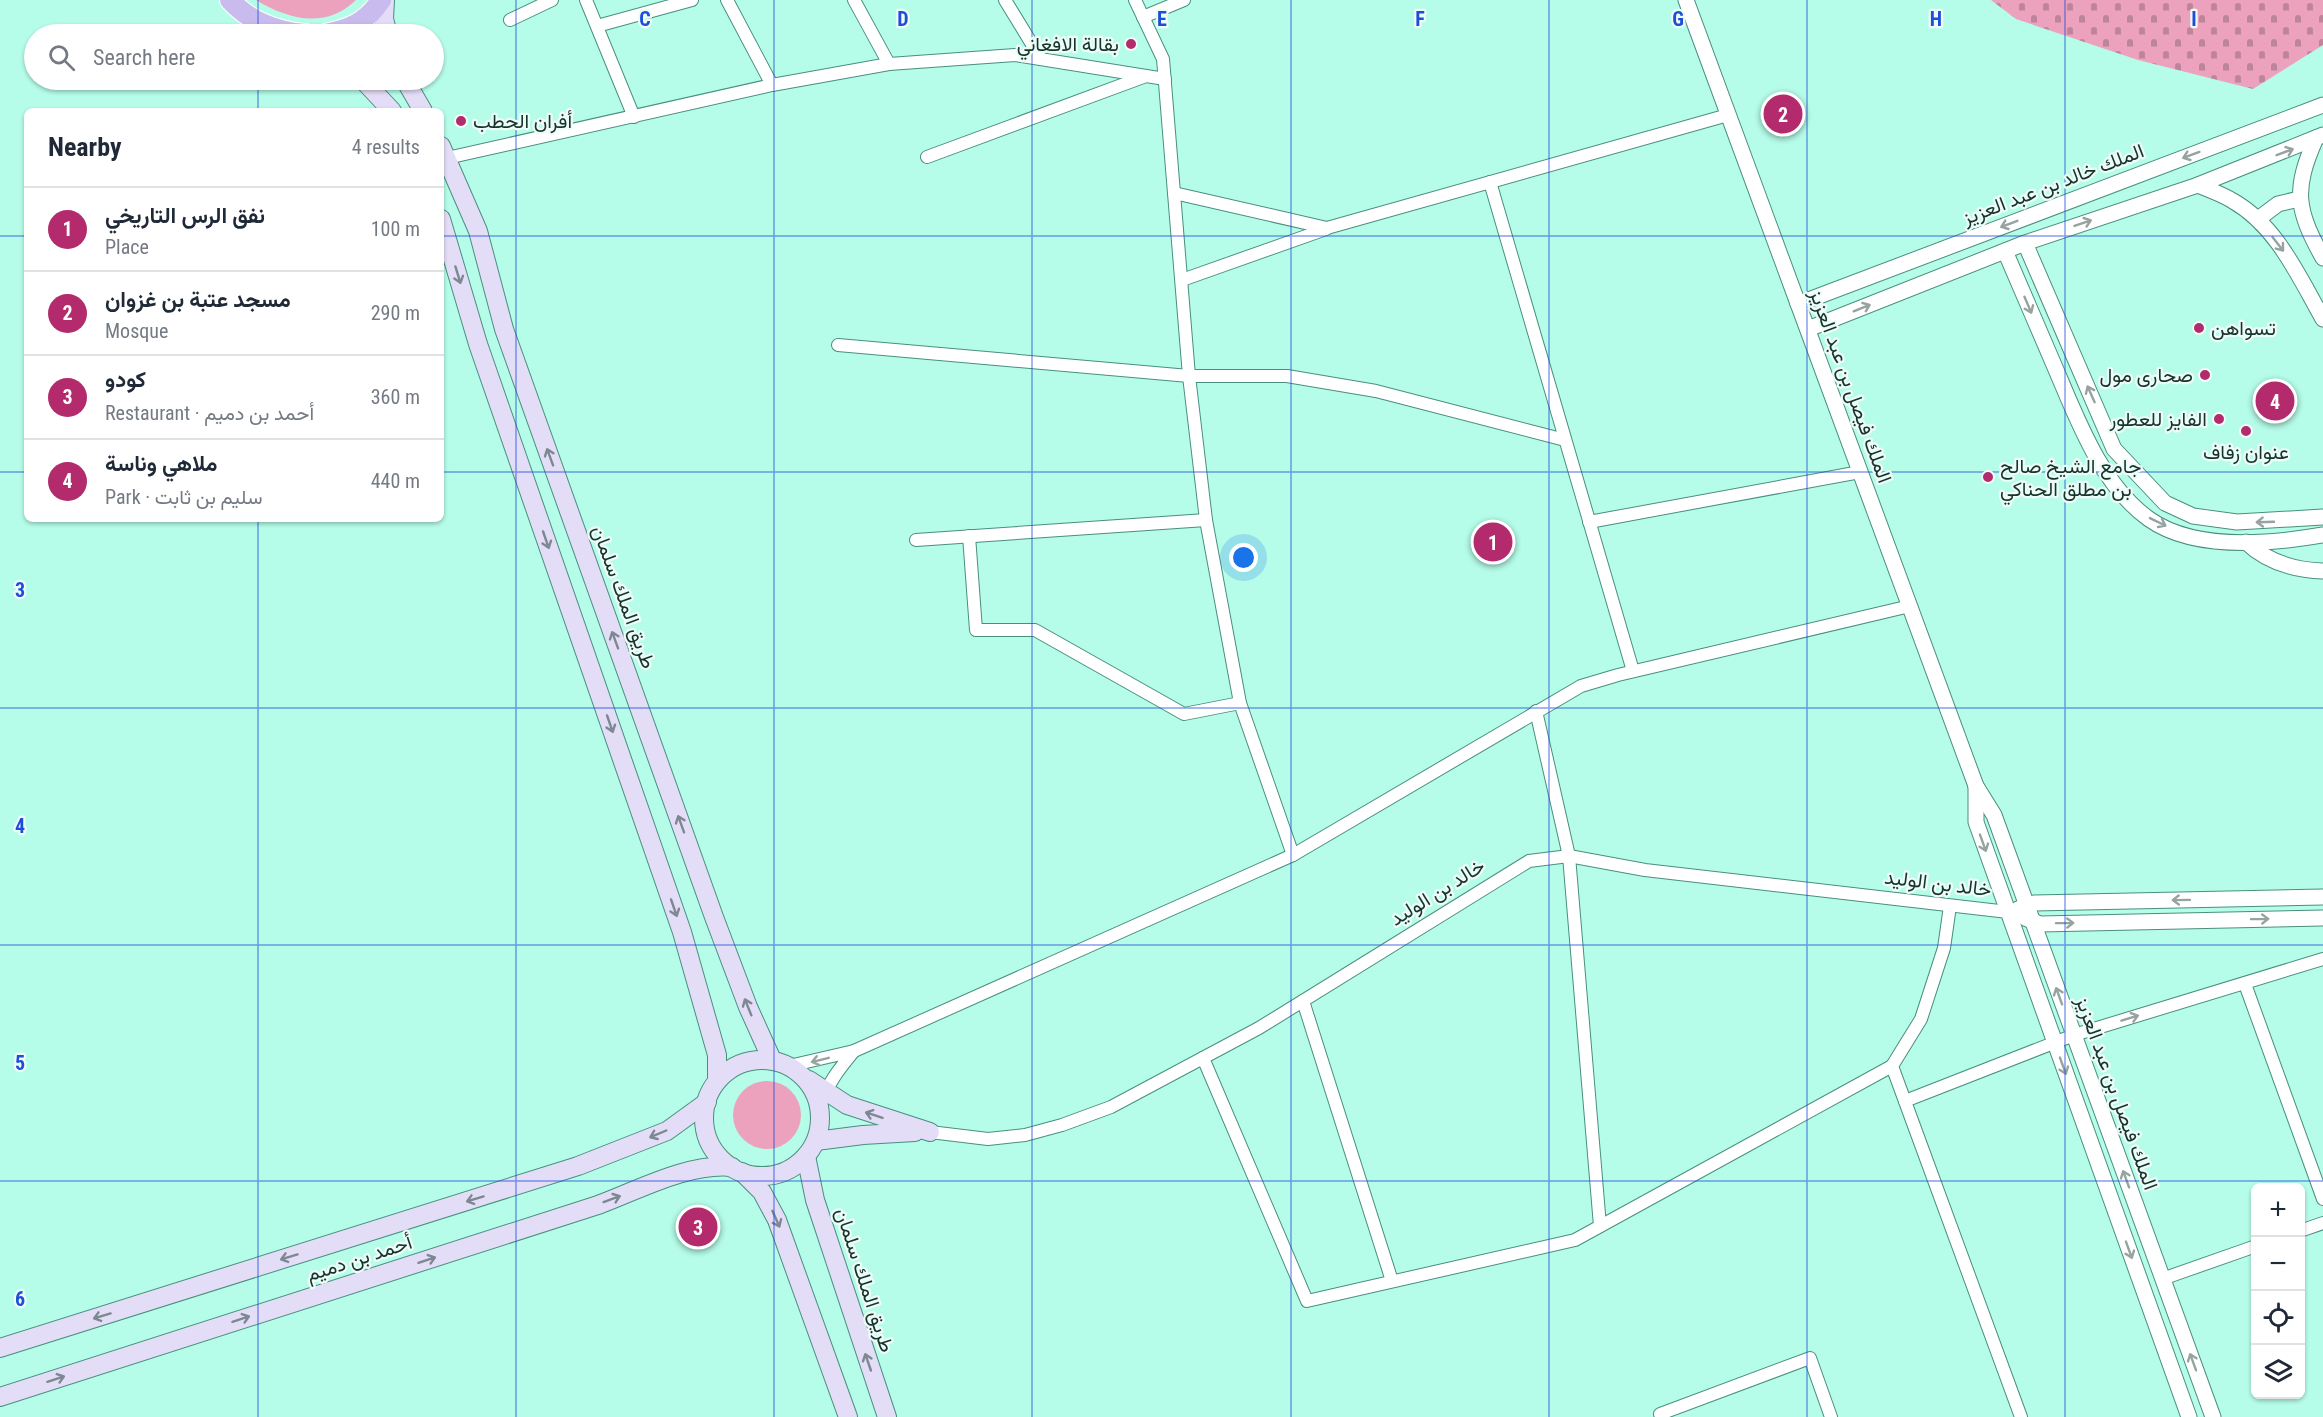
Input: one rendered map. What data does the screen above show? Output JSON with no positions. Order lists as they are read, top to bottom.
{
  "streets": {
    "main road": ["طريق الملك سلمان", "أحمد بن دميم"],
    "street": ["الملك خالد بن عبد العزيز", "الملك فيصل بن عبد العزيز", "خالد بن الوليد"]
  },
  "crossings": [
    ["الملك خالد بن عبد العزيز", "الملك فيصل بن عبد العزيز"],
    ["الملك فيصل بن عبد العزيز", "خالد بن الوليد"],
    ["طريق الملك سلمان", "أحمد بن دميم"]
  ],
  "places": [
    "بقالة الافغاني",
    "أفران الحطب",
    "تسواهن",
    "صحارى مول",
    "الفايز للعطور",
    "عنوان زفاف",
    "جامع الشيخ صالح بن مطلق الحناكي"
  ],
  "page": {
    "search": "Search here",
    "pins": [
      "2",
      "4",
      "1",
      "3"
    ],
    "heading": ["Nearby", "4 results"],
    "list": [
      {
        "mark": "1",
        "name": "نفق الرس التاريخي",
        "note": "Place",
        "value": "100 m"
      },
      {
        "mark": "2",
        "name": "مسجد عتبة بن غزوان",
        "note": "Mosque",
        "value": "290 m"
      },
      {
        "mark": "3",
        "name": "كودو",
        "note": "Restaurant · أحمد بن دميم",
        "value": "360 m"
      },
      {
        "mark": "4",
        "name": "ملاهي وناسة",
        "note": "Park · سليم بن ثابت",
        "value": "440 m"
      }
    ],
    "map_buttons": ["+", "−"]
  },
  "grid": {
    "columns": [
      "C",
      "D",
      "E",
      "F",
      "G",
      "H",
      "I"
    ],
    "rows": [
      "3",
      "4",
      "5",
      "6"
    ]
  }
}
